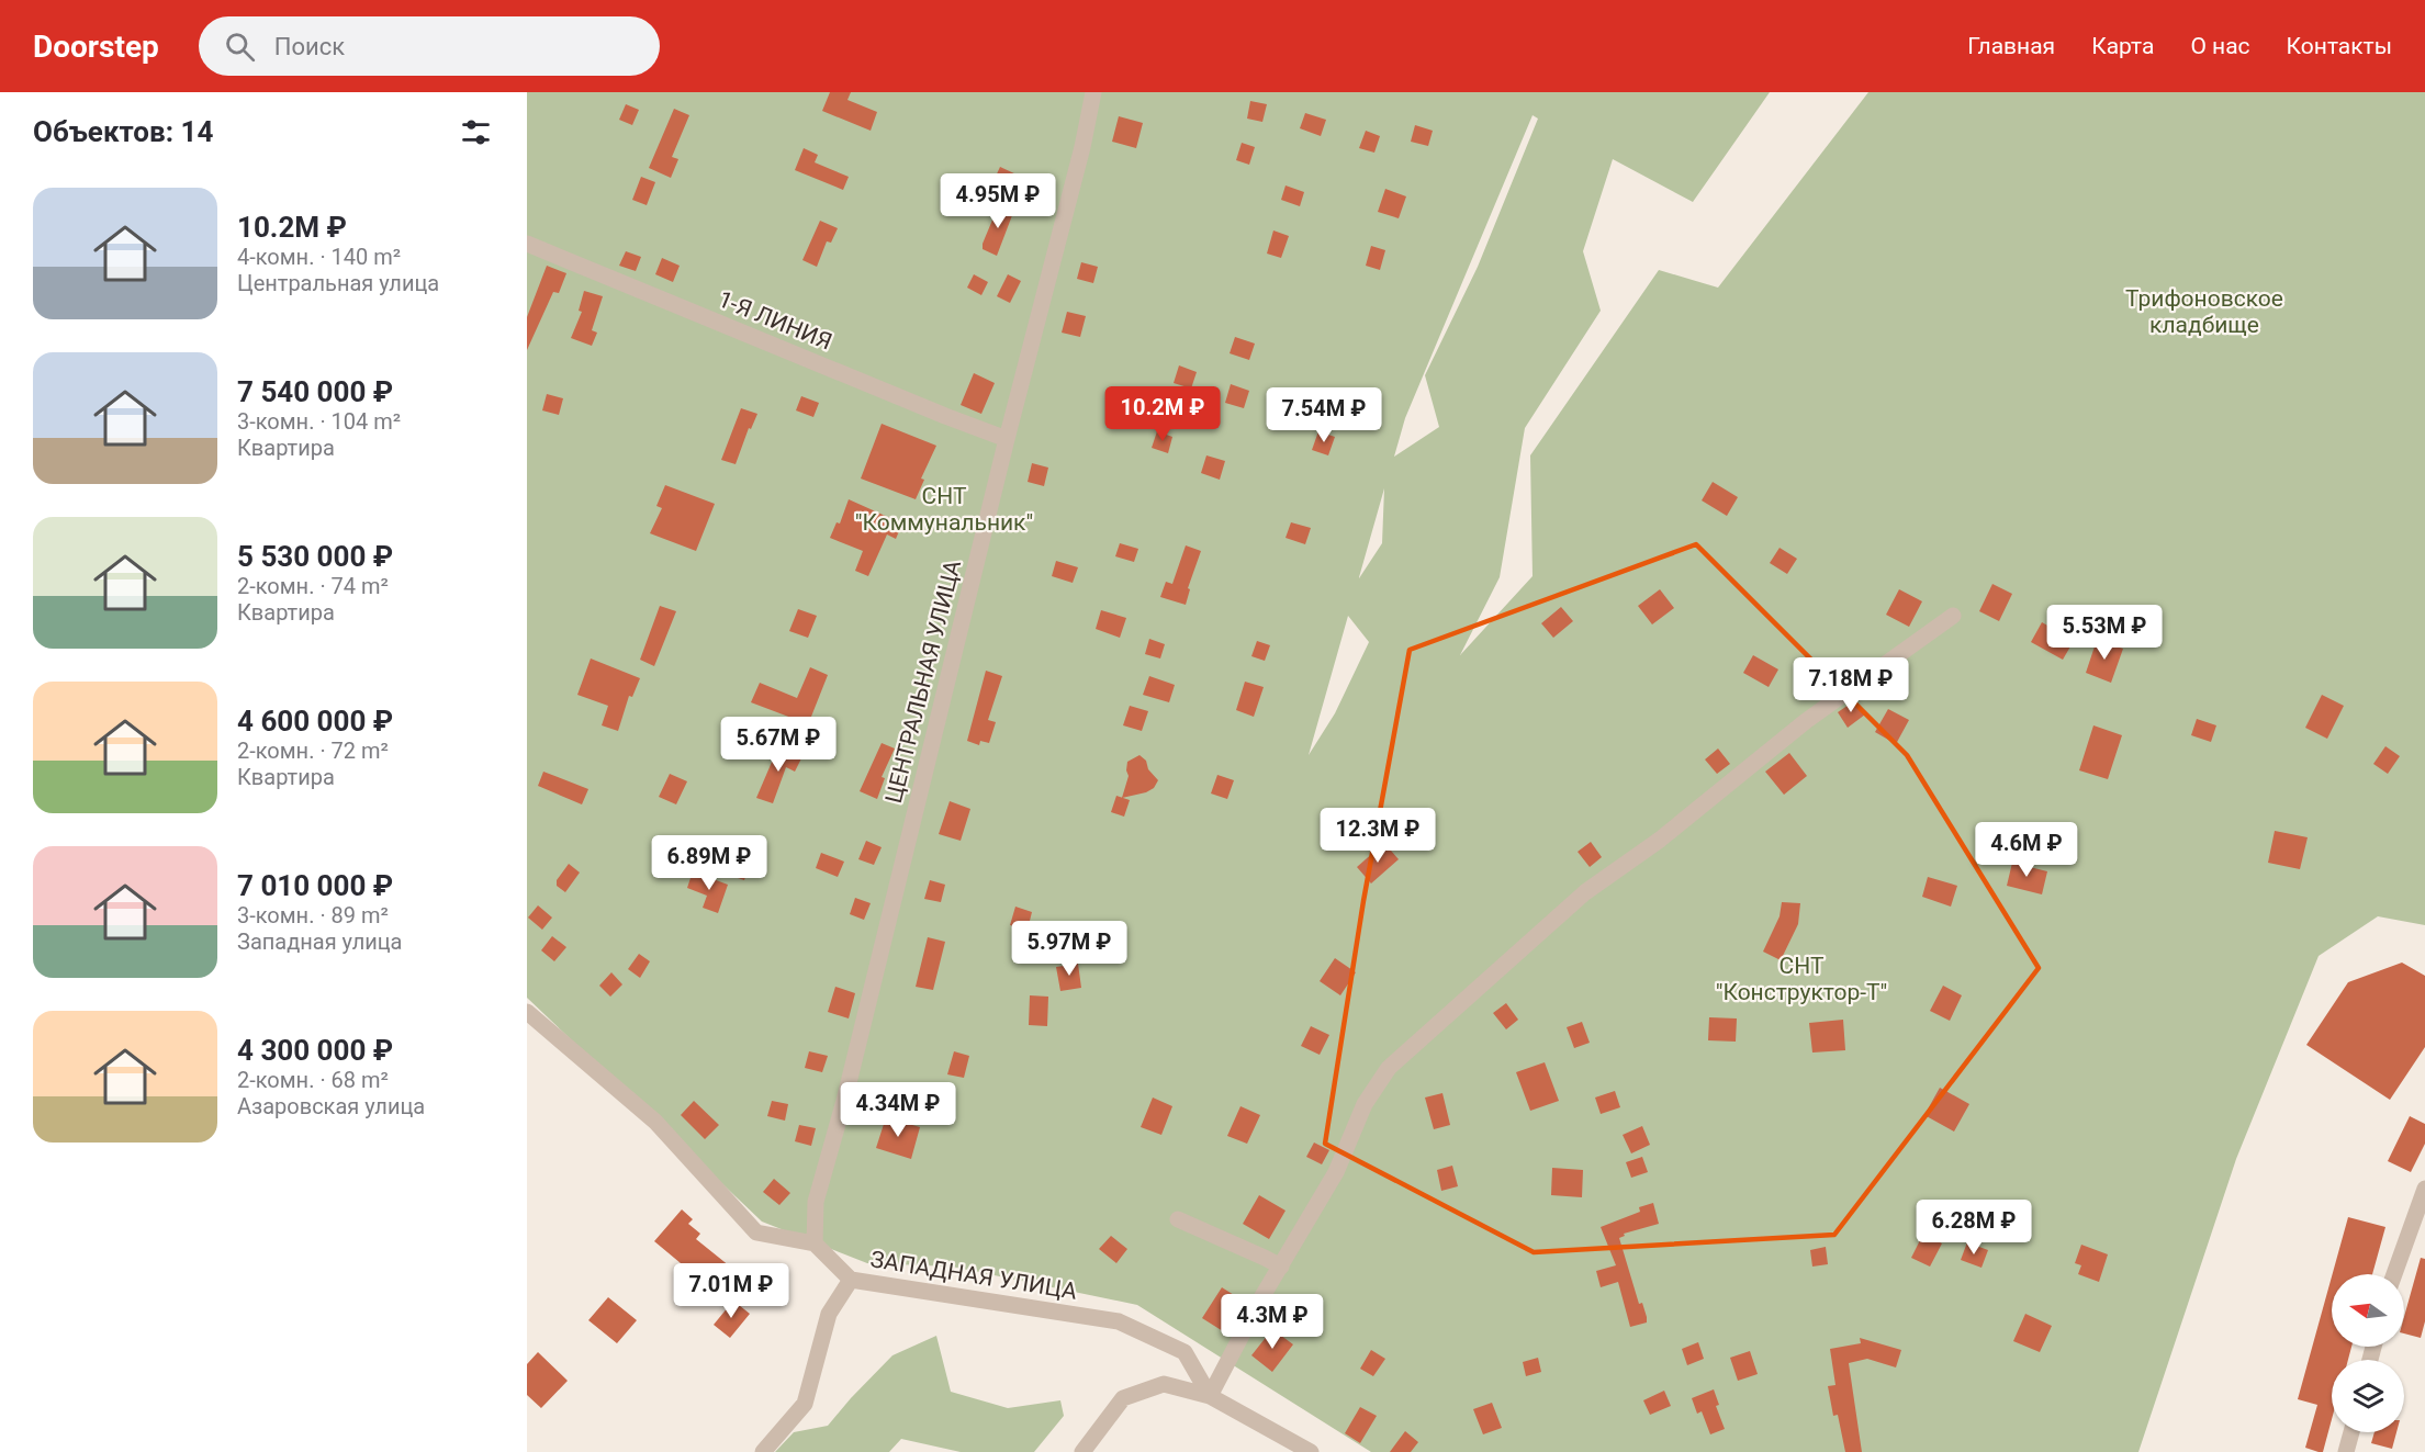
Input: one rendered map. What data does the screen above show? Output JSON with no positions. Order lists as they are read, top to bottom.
{
  "streets": {
    "street": ["1-Я ЛИНИЯ", "ЦЕНТРАЛЬНАЯ УЛИЦА", "ЗАПАДНАЯ УЛИЦА"]
  },
  "crossings": [
    ["1-Я ЛИНИЯ", "ЦЕНТРАЛЬНАЯ УЛИЦА"],
    ["ЦЕНТРАЛЬНАЯ УЛИЦА", "ЗАПАДНАЯ УЛИЦА"]
  ],
  "parks": ["Трифоновское кладбище", "СНТ \"Коммунальник\"", "СНТ \"Конструктор-Т\""],
  "north": "left",
  "page": {
    "header": "Doorstep",
    "search": "Поиск",
    "nav": [
      "Главная",
      "Карта",
      "О нас",
      "Контакты"
    ],
    "heading": "Объектов: 14",
    "list": [
      {
        "name": "10.2M ₽",
        "note": "4-комн. · 140 m² · Центральная улица"
      },
      {
        "name": "7 540 000 ₽",
        "note": "3-комн. · 104 m² · Квартира"
      },
      {
        "name": "5 530 000 ₽",
        "note": "2-комн. · 74 m² · Квартира"
      },
      {
        "name": "4 600 000 ₽",
        "note": "2-комн. · 72 m² · Квартира"
      },
      {
        "name": "7 010 000 ₽",
        "note": "3-комн. · 89 m² · Западная улица"
      },
      {
        "name": "4 300 000 ₽",
        "note": "2-комн. · 68 m² · Азаровская улица"
      }
    ],
    "price": [
      "4.95M ₽",
      "10.2M ₽",
      "7.54M ₽",
      "5.53M ₽",
      "7.18M ₽",
      "5.67M ₽",
      "12.3M ₽",
      "4.6M ₽",
      "6.89M ₽",
      "5.97M ₽",
      "4.34M ₽",
      "6.28M ₽",
      "7.01M ₽",
      "4.3M ₽"
    ]
  }
}
